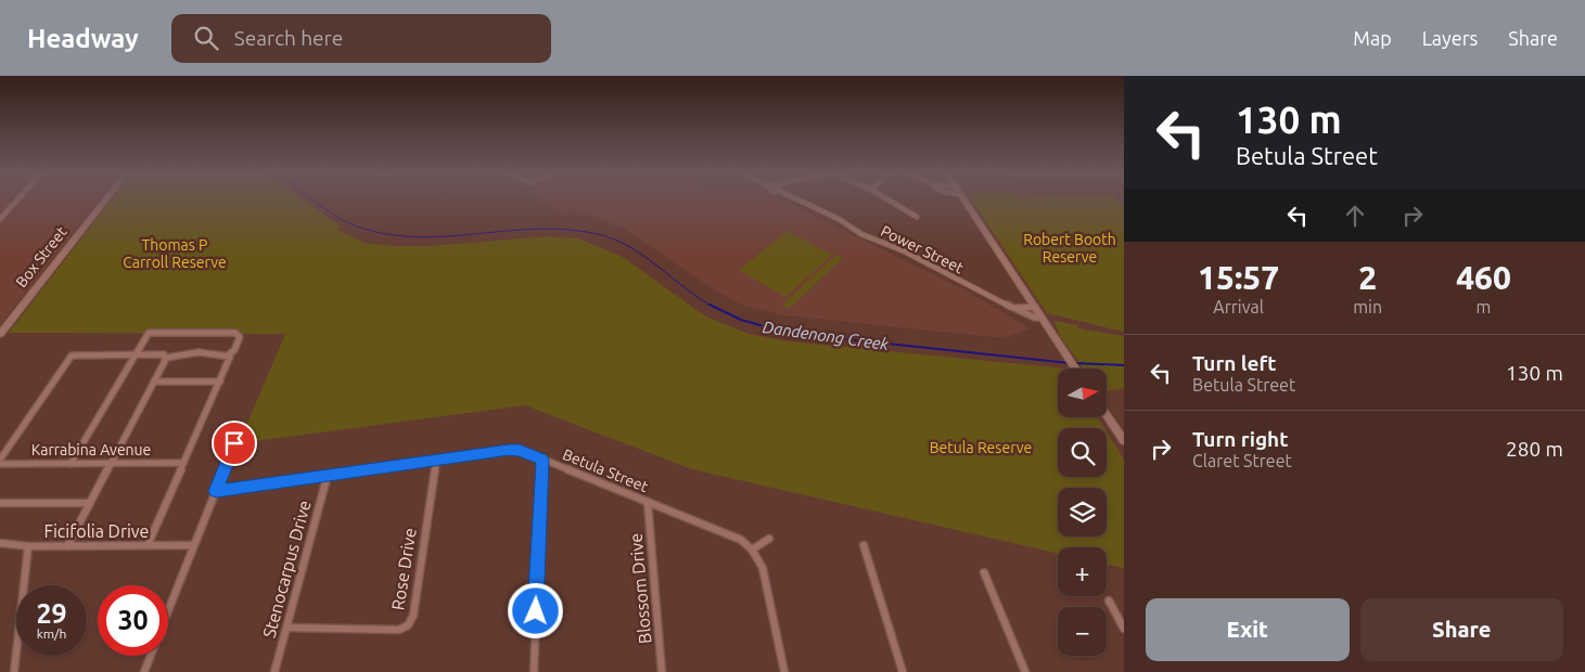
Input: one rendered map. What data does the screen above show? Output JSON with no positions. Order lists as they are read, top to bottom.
{
  "streets": {
    "main road": ["Box Street"],
    "street": [
      "Power Street",
      "Karrabina Avenue",
      "Betula Street",
      "Ficifolia Drive",
      "Stenocarpus Drive",
      "Rose Drive",
      "Blossom Drive"
    ]
  },
  "crossings": [
    ["Betula Street", "Stenocarpus Drive"],
    ["Betula Street", "Rose Drive"],
    ["Betula Street", "Blossom Drive"],
    ["Stenocarpus Drive", "Rose Drive"]
  ],
  "water": ["Dandenong Creek"],
  "parks": ["Robert Booth Reserve", "Thomas P Carroll Reserve", "Betula Reserve"],
  "north": "right",
  "page": {
    "header": "Headway",
    "search": "Search here",
    "nav": ["Map", "Layers", "Share"],
    "turn": ["130 m", "Betula Street"],
    "eta": [
      "15:57",
      "Arrival",
      "2",
      "min",
      "460",
      "m"
    ],
    "list": [
      {
        "name": "Turn left",
        "note": "Betula Street",
        "value": "130 m"
      },
      {
        "name": "Turn right",
        "note": "Claret Street",
        "value": "280 m"
      }
    ],
    "map_buttons": ["+", "−"],
    "speed": "29 km/h",
    "limit": "30",
    "buttons": ["Exit", "Share"]
  }
}
